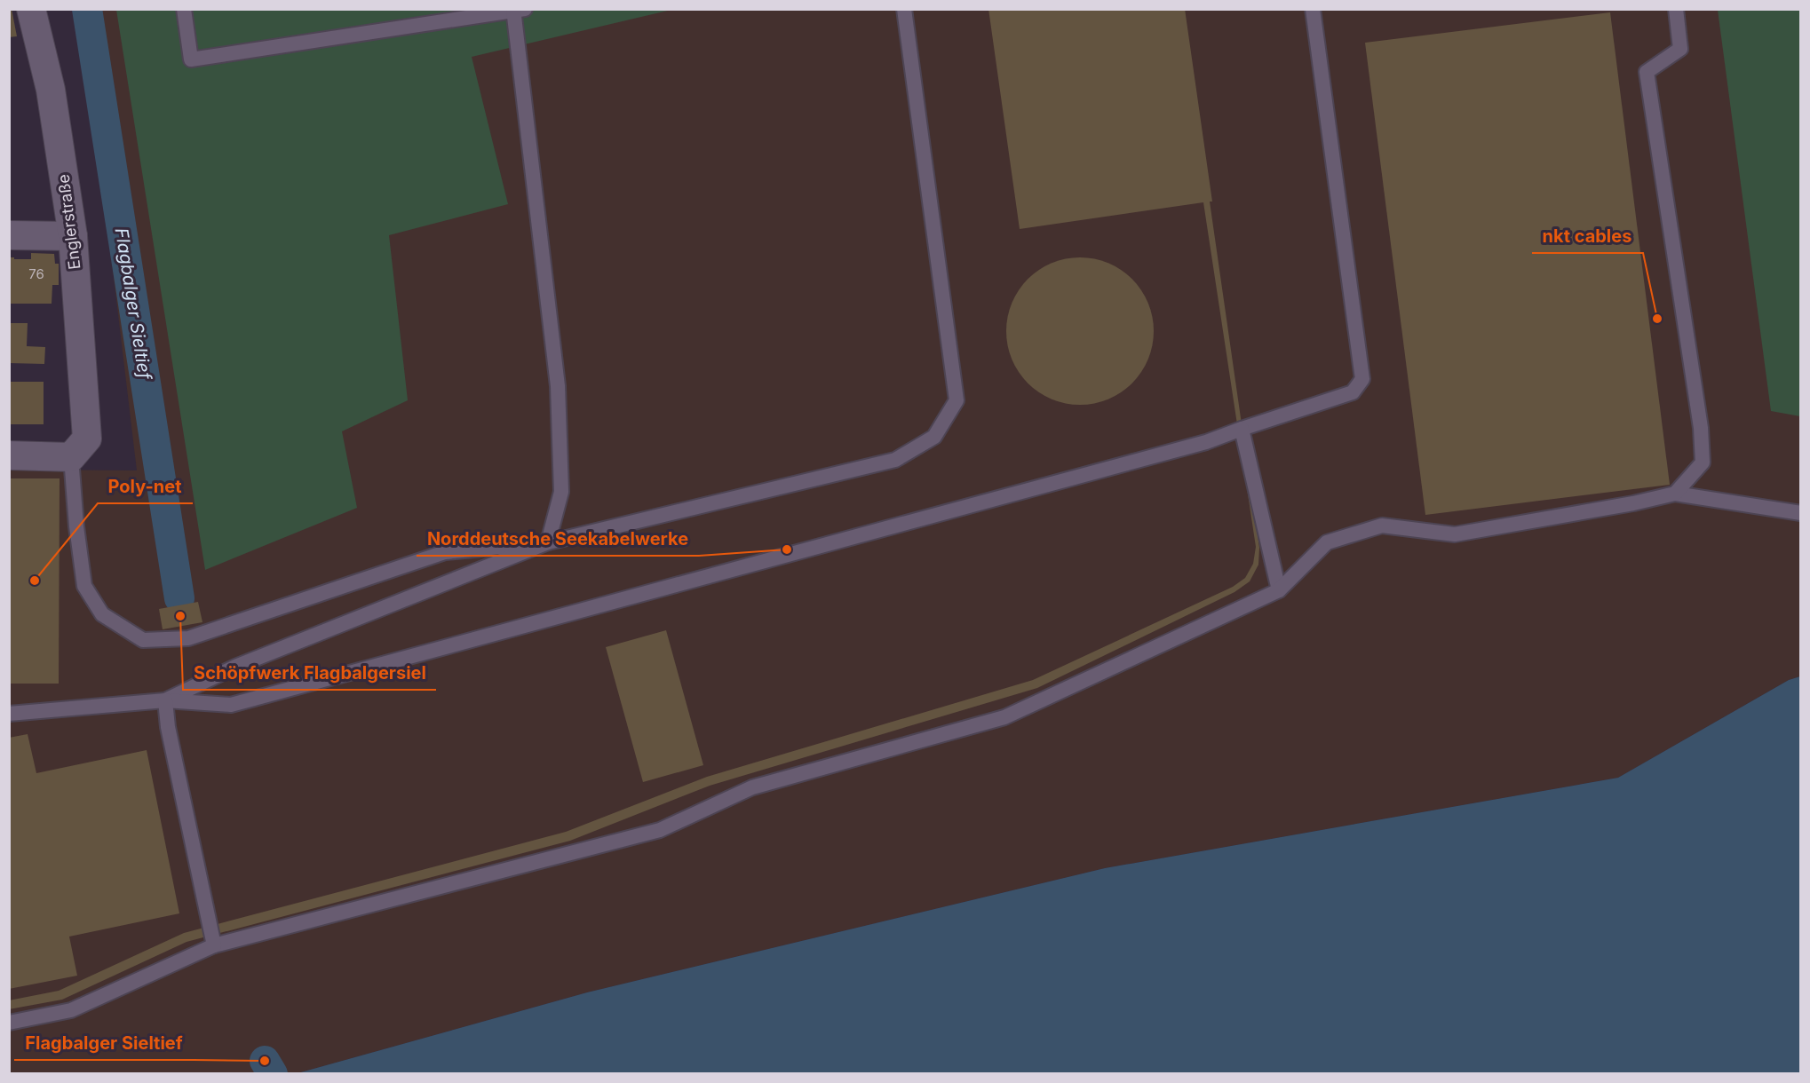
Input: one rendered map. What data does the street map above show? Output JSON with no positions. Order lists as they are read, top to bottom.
{
  "streets": {
    "street": ["Englerstraße"]
  },
  "water": ["Flagbalger Sieltief"],
  "places": [
    "nkt cables",
    "Norddeutsche Seekabelwerke",
    "Poly-net",
    "Schöpfwerk Flagbalgersiel",
    "Flagbalger Sieltief"
  ],
  "house_numbers": ["76"]
}
